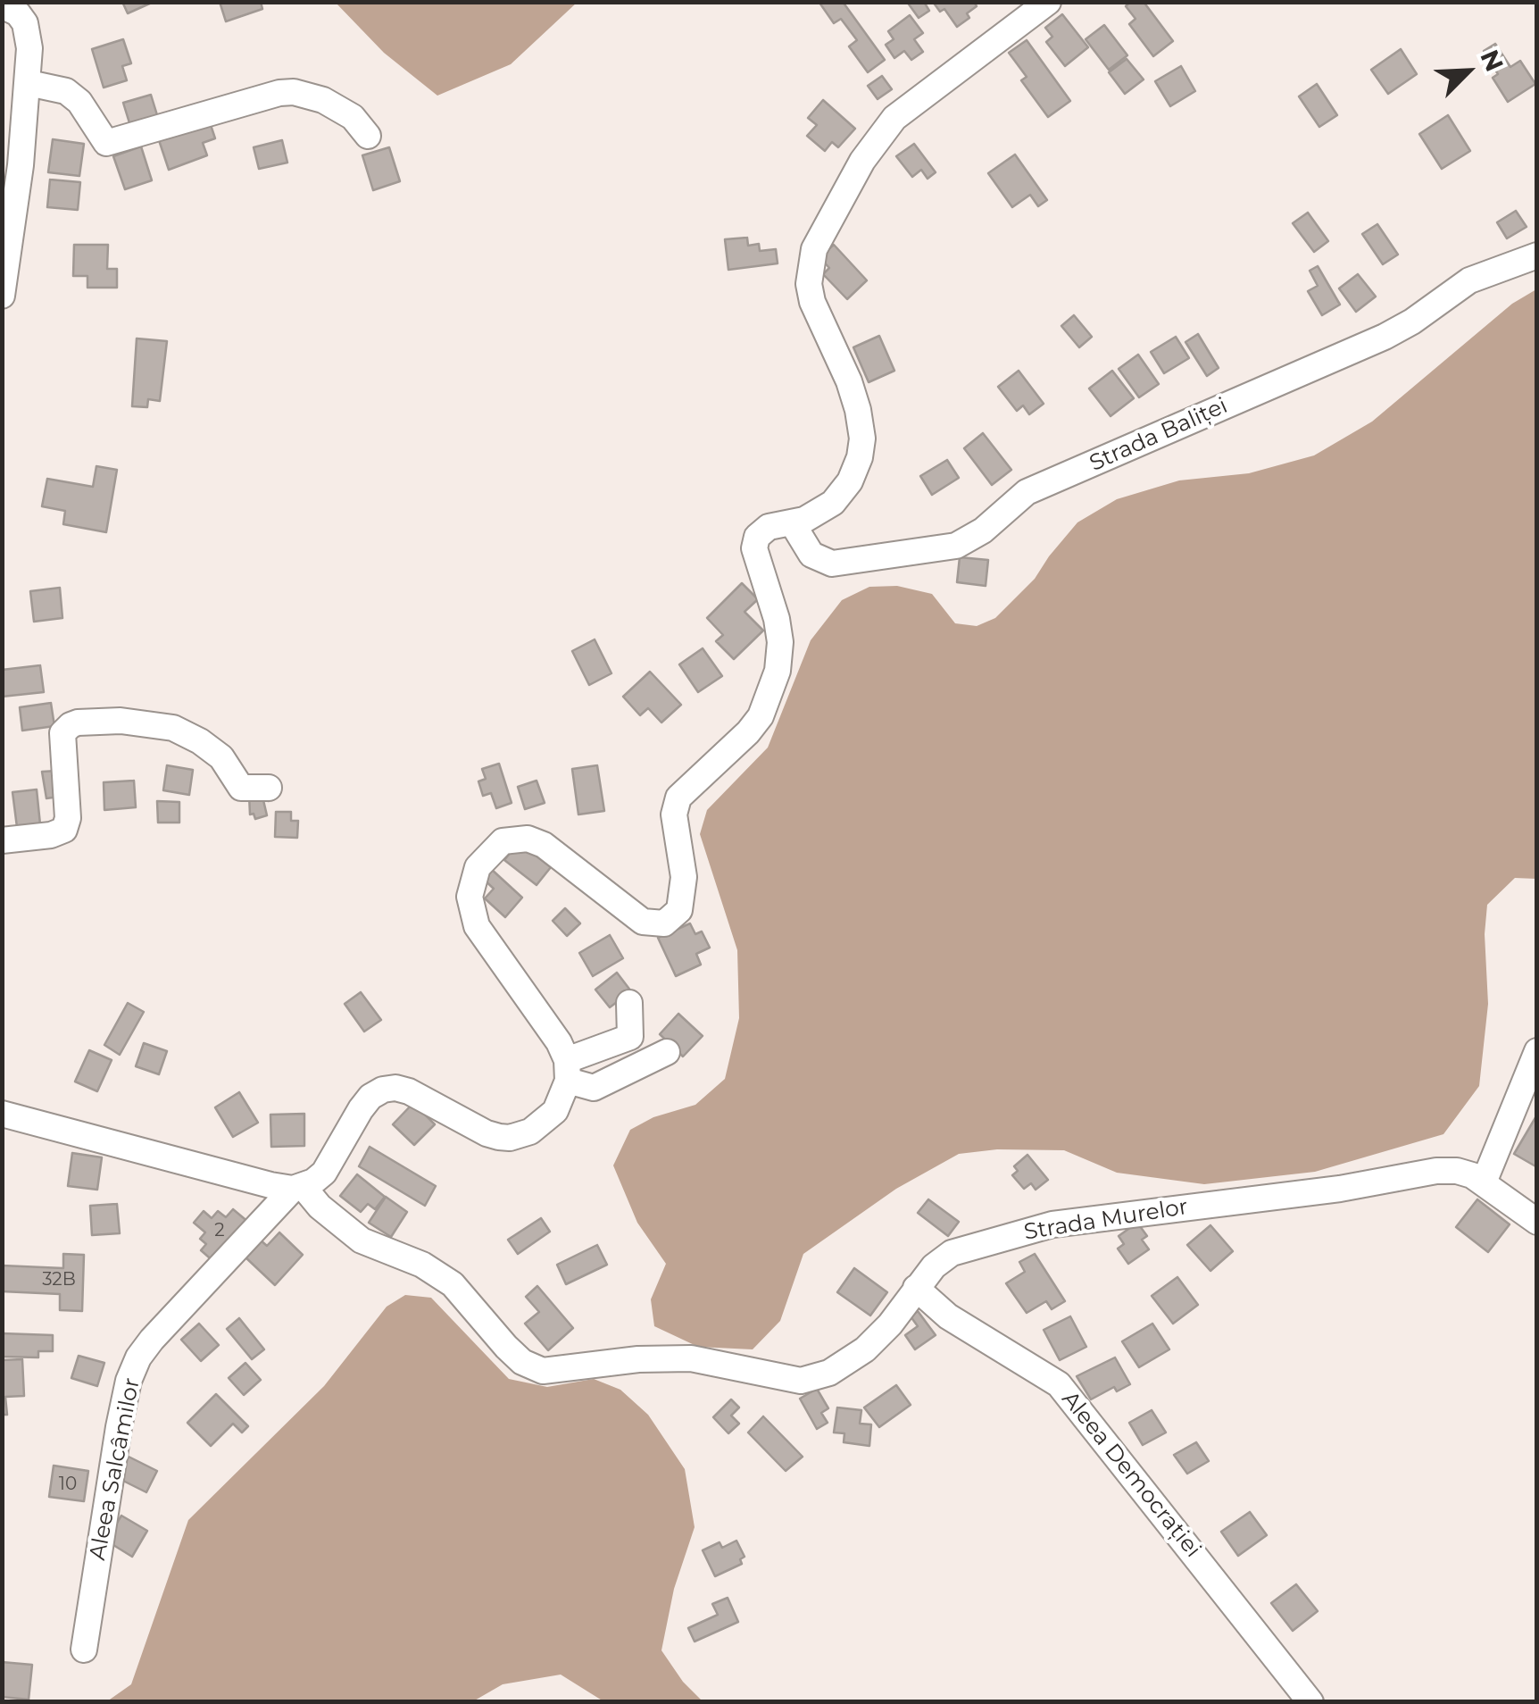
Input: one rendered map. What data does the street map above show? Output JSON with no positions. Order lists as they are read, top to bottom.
{
  "streets": {
    "street": [
      "Strada Baliței",
      "Strada Murelor",
      "Aleea Salcâmilor",
      "Aleea Democrației"
    ]
  },
  "crossings": [
    ["Strada Murelor", "Aleea Salcâmilor"],
    ["Strada Murelor", "Aleea Democrației"]
  ],
  "house_numbers": ["2", "32B", "10"],
  "north": "top right"
}
